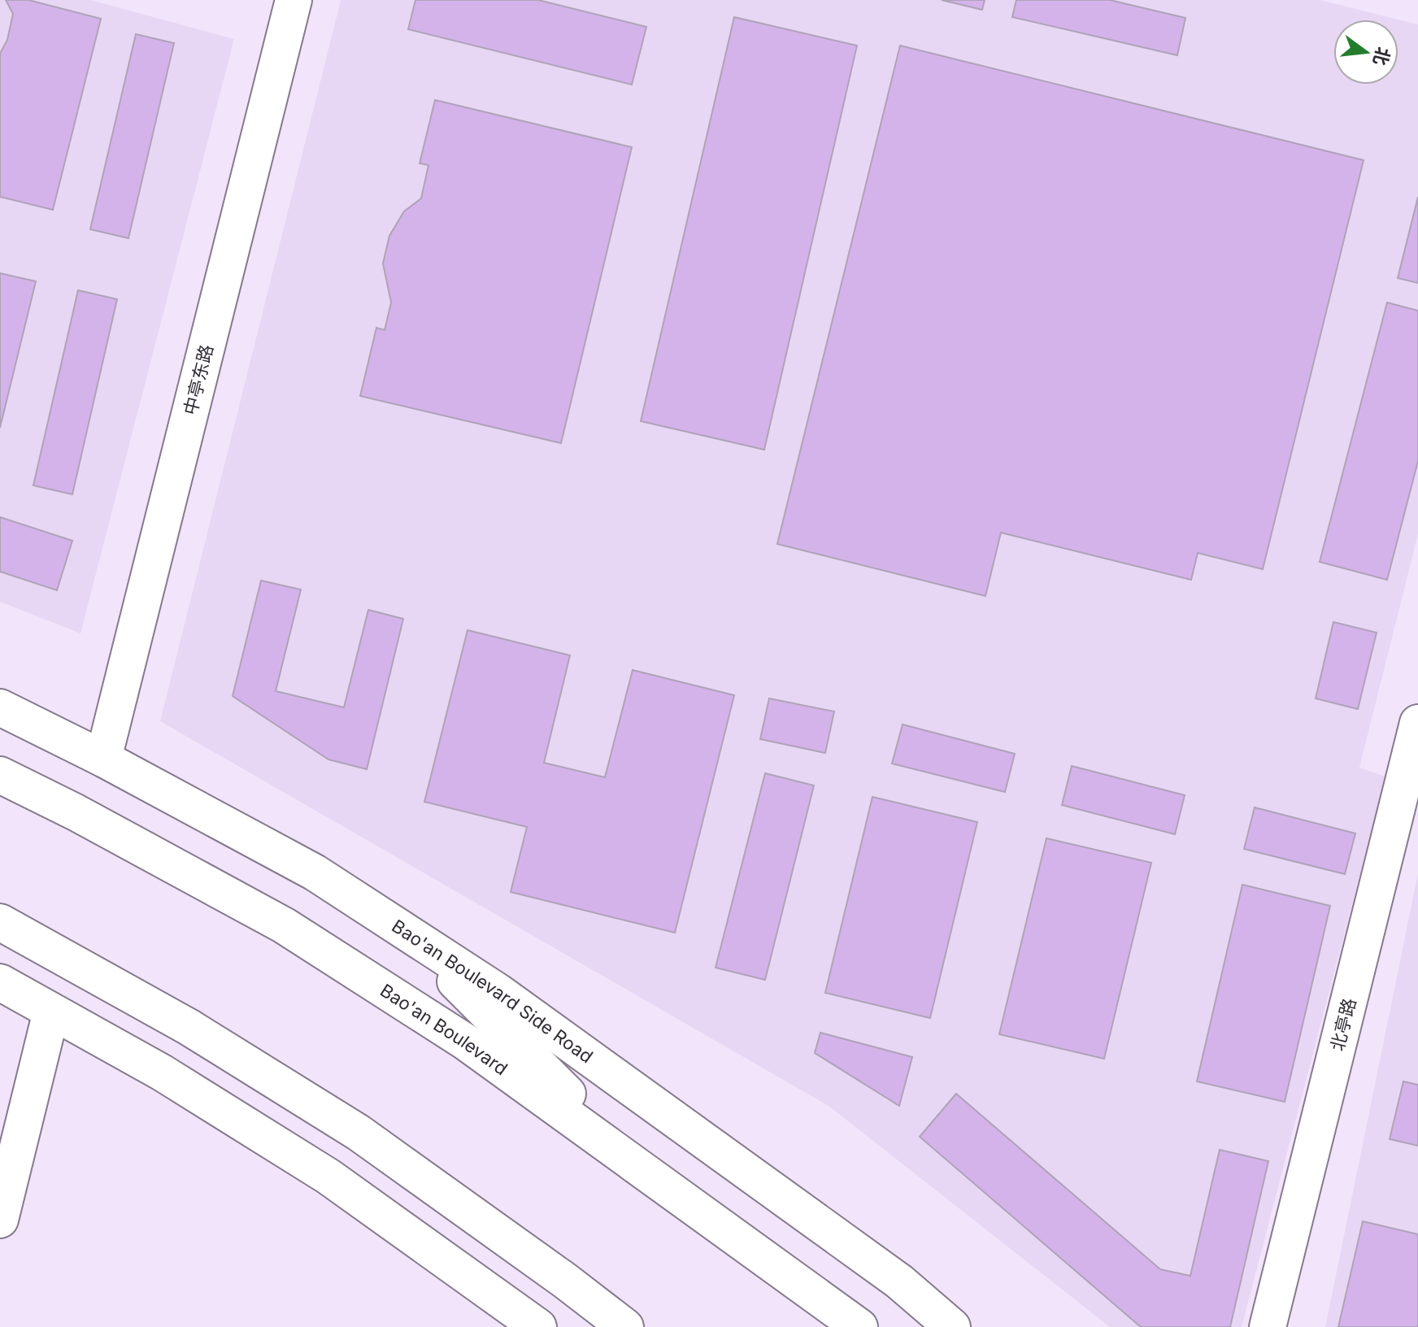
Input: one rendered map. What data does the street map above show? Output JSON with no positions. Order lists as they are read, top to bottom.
{
  "streets": {
    "main road": [
      "中亭东路",
      "Bao'an Boulevard Side Road",
      "北亭路",
      "Bao'an Boulevard"
    ]
  },
  "crossings": [
    ["中亭东路", "Bao'an Boulevard Side Road"]
  ],
  "north": "right"
}
